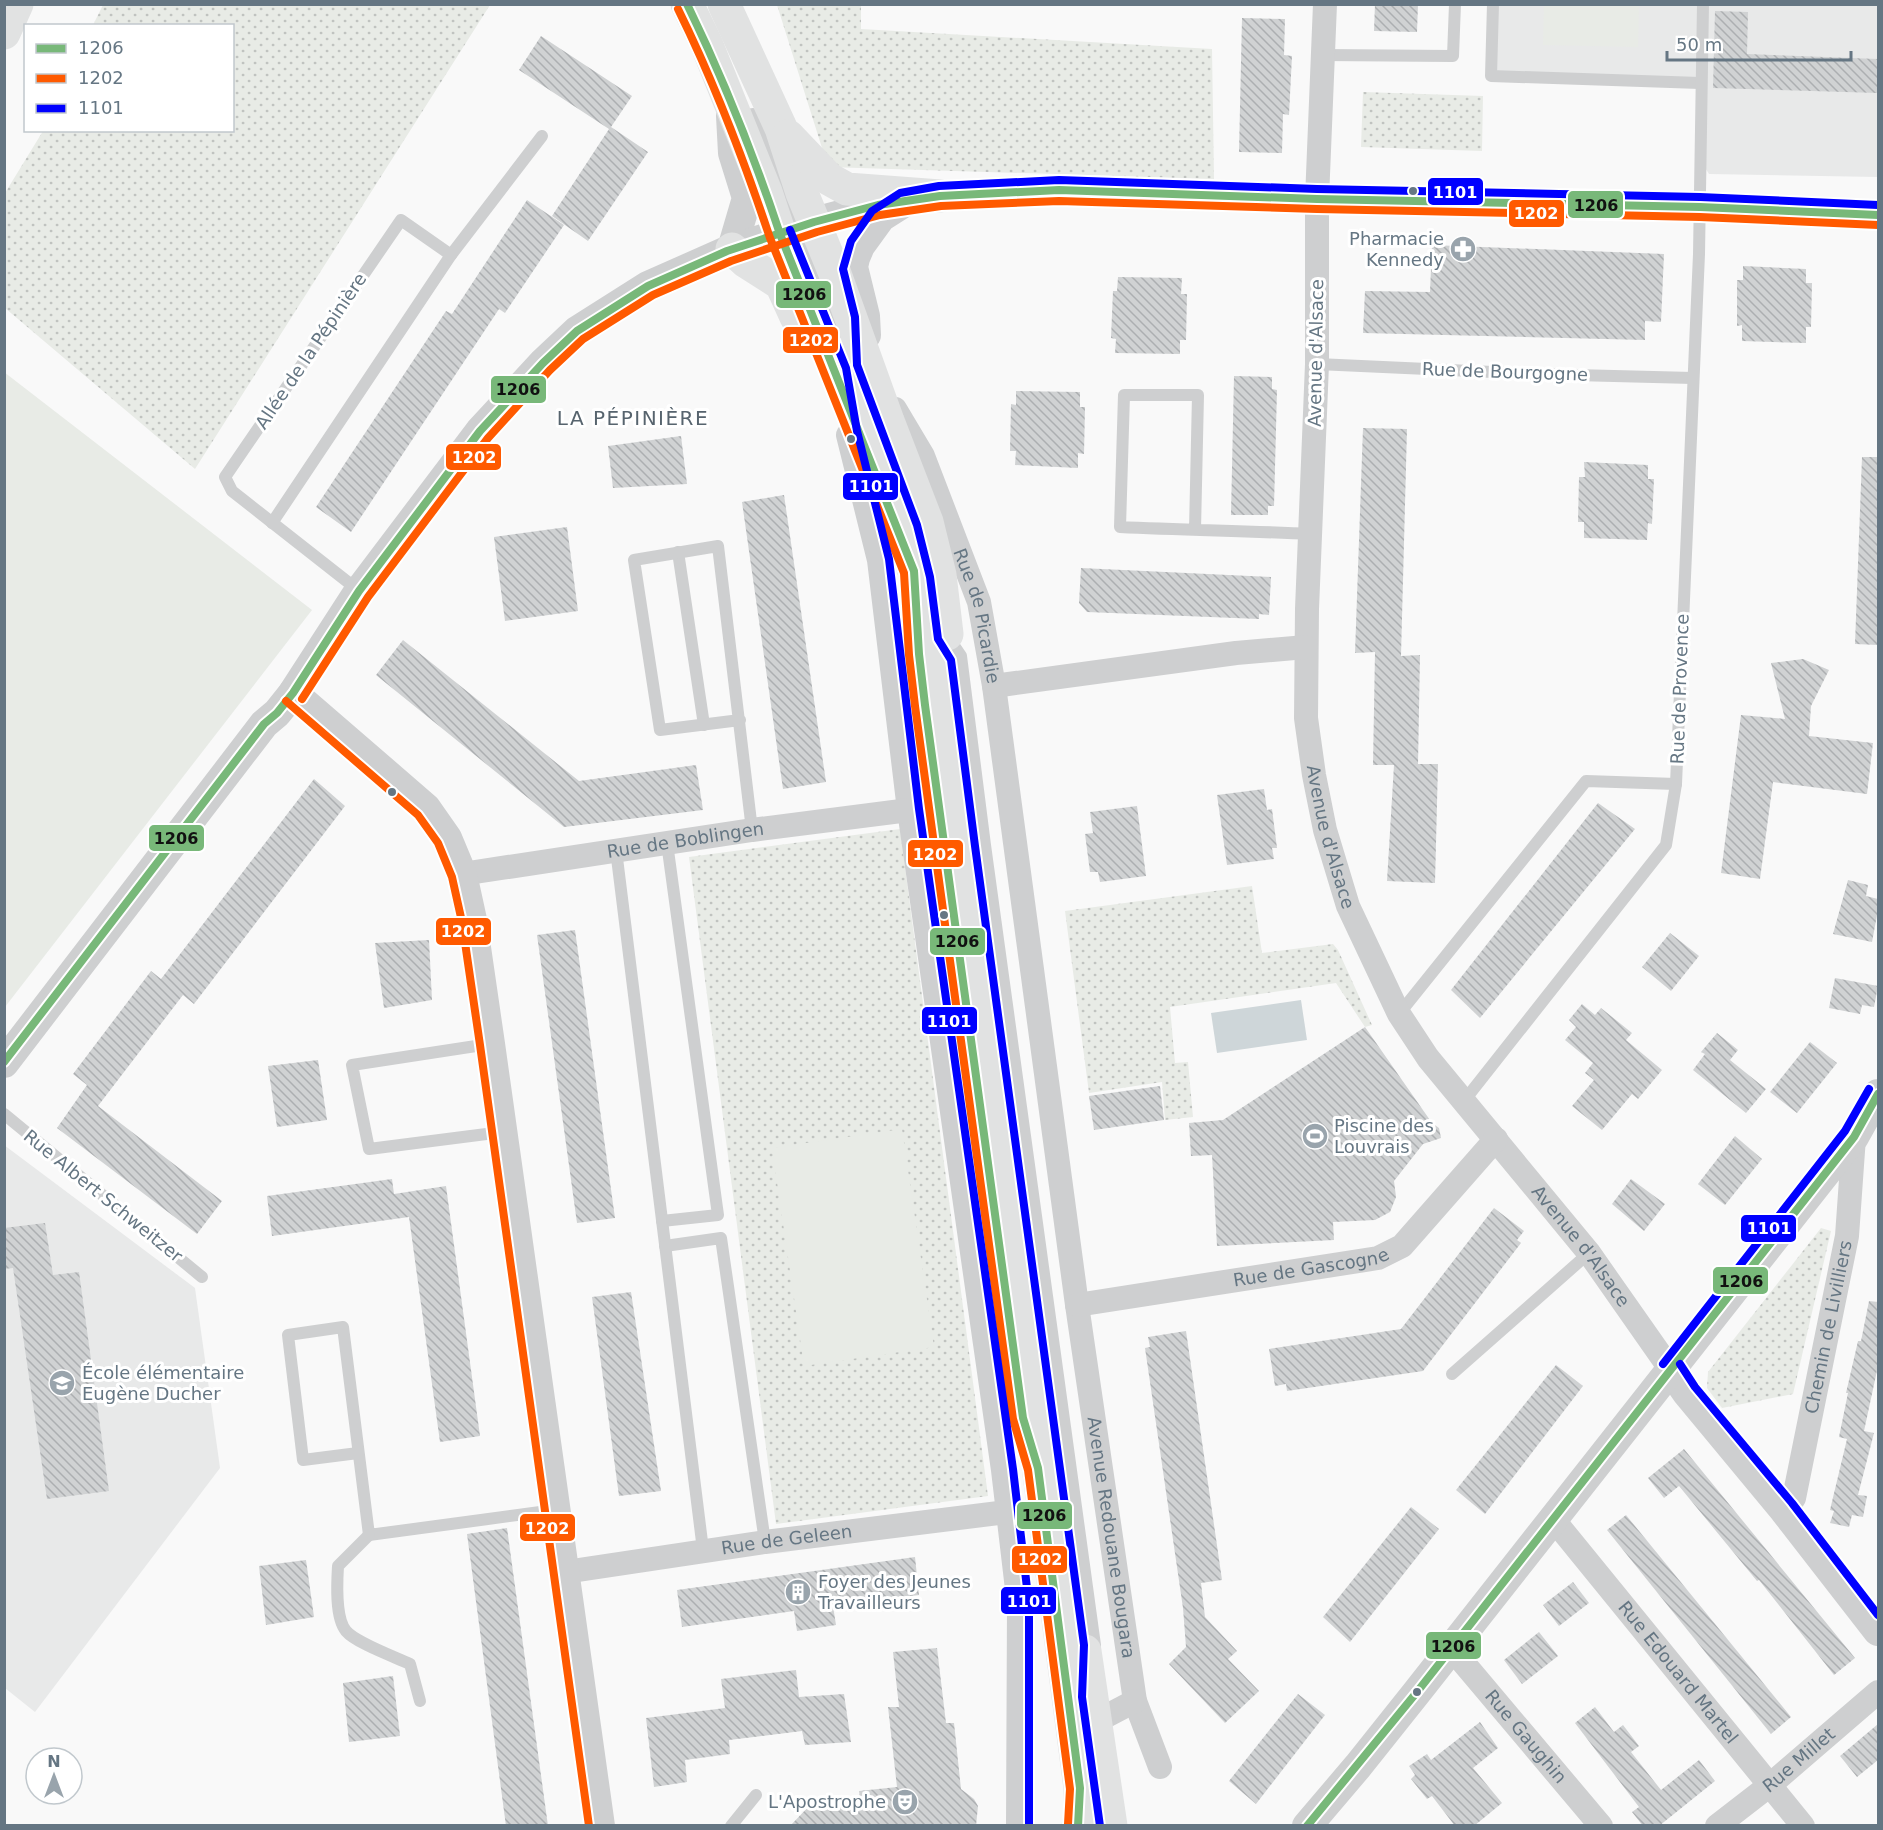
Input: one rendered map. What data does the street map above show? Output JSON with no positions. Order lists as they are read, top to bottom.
{
  "streets": {
    "street": [
      "Avenue d'Alsace",
      "Rue de Picardie",
      "Rue de Boblingen",
      "Rue de Gascogne",
      "Chemin de Livilliers",
      "Avenue Redouane Bougara",
      "Rue de Geleen",
      "Rue Edouard Martel",
      "Rue Gaughin",
      "Rue Millet"
    ],
    "lane": [
      "Allée de la Pépinière",
      "Rue de Bourgogne",
      "Rue de Provence",
      "Rue Albert Schweitzer"
    ]
  },
  "crossings": [
    ["Avenue d'Alsace", "Rue de Bourgogne"],
    ["Avenue d'Alsace", "Rue de Picardie"],
    ["Avenue d'Alsace", "Rue de Provence"],
    ["Avenue d'Alsace", "Rue de Gascogne"],
    ["Rue de Bourgogne", "Rue de Provence"],
    ["Rue de Picardie", "Avenue Redouane Bougara"],
    ["Rue de Gascogne", "Avenue Redouane Bougara"],
    ["Rue Edouard Martel", "Rue Millet"]
  ],
  "districts": ["LA PÉPINIÈRE"],
  "places": {
    "pharmacy": ["Pharmacie Kennedy"],
    "sports": ["Piscine des Louvrais"],
    "school or university": ["École élémentaire Eugène Ducher"],
    "building": ["Foyer des Jeunes Travailleurs"],
    "theatre": ["L'Apostrophe"]
  },
  "lines": ["transit line 1206", "transit line 1202", "transit line 1101"],
  "legend": ["1206", "1202", "1101"],
  "scale_bar": "50 m",
  "north": "top"
}
